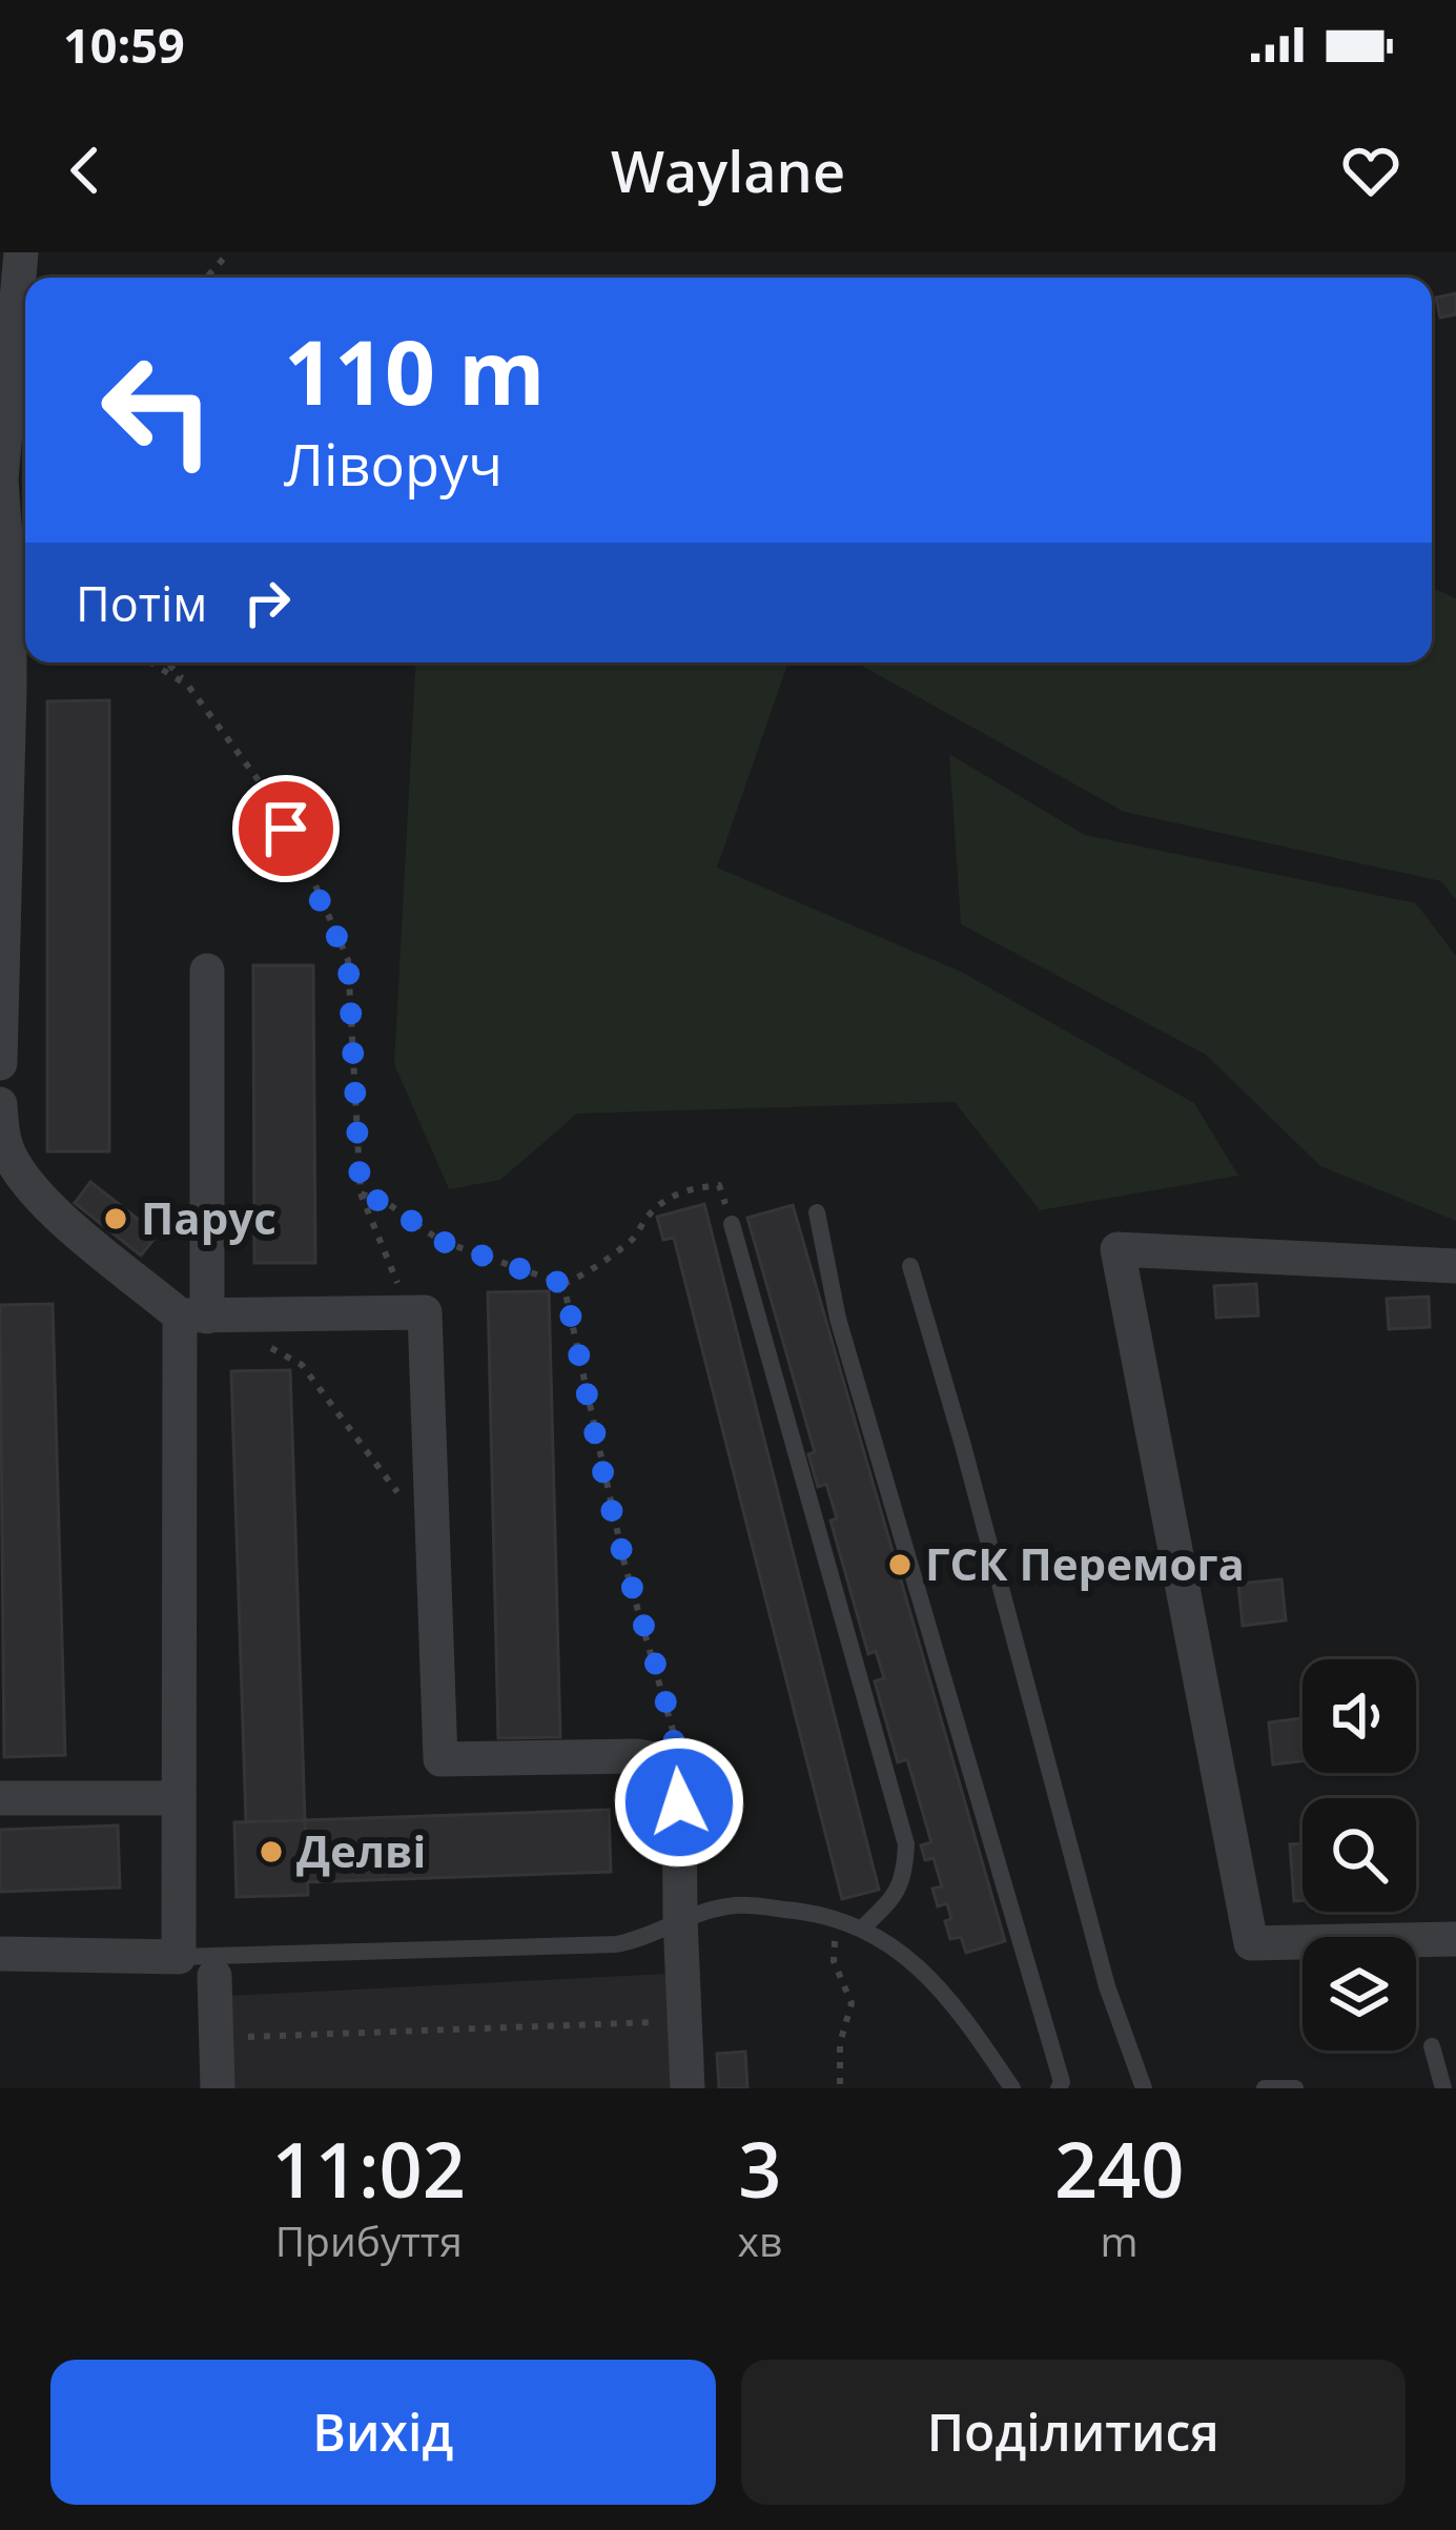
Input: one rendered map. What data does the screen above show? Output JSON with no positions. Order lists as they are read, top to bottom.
{
  "places": ["Парус", "ГСК Перемога", "Делві"],
  "page": {
    "status": "10:59",
    "header": "Waylane",
    "turn": ["110 m", "Ліворуч"],
    "then": "Потім",
    "eta": [
      "11:02",
      "Прибуття",
      "3",
      "хв",
      "240",
      "m"
    ],
    "buttons": ["Вихід", "Поділитися"]
  }
}
